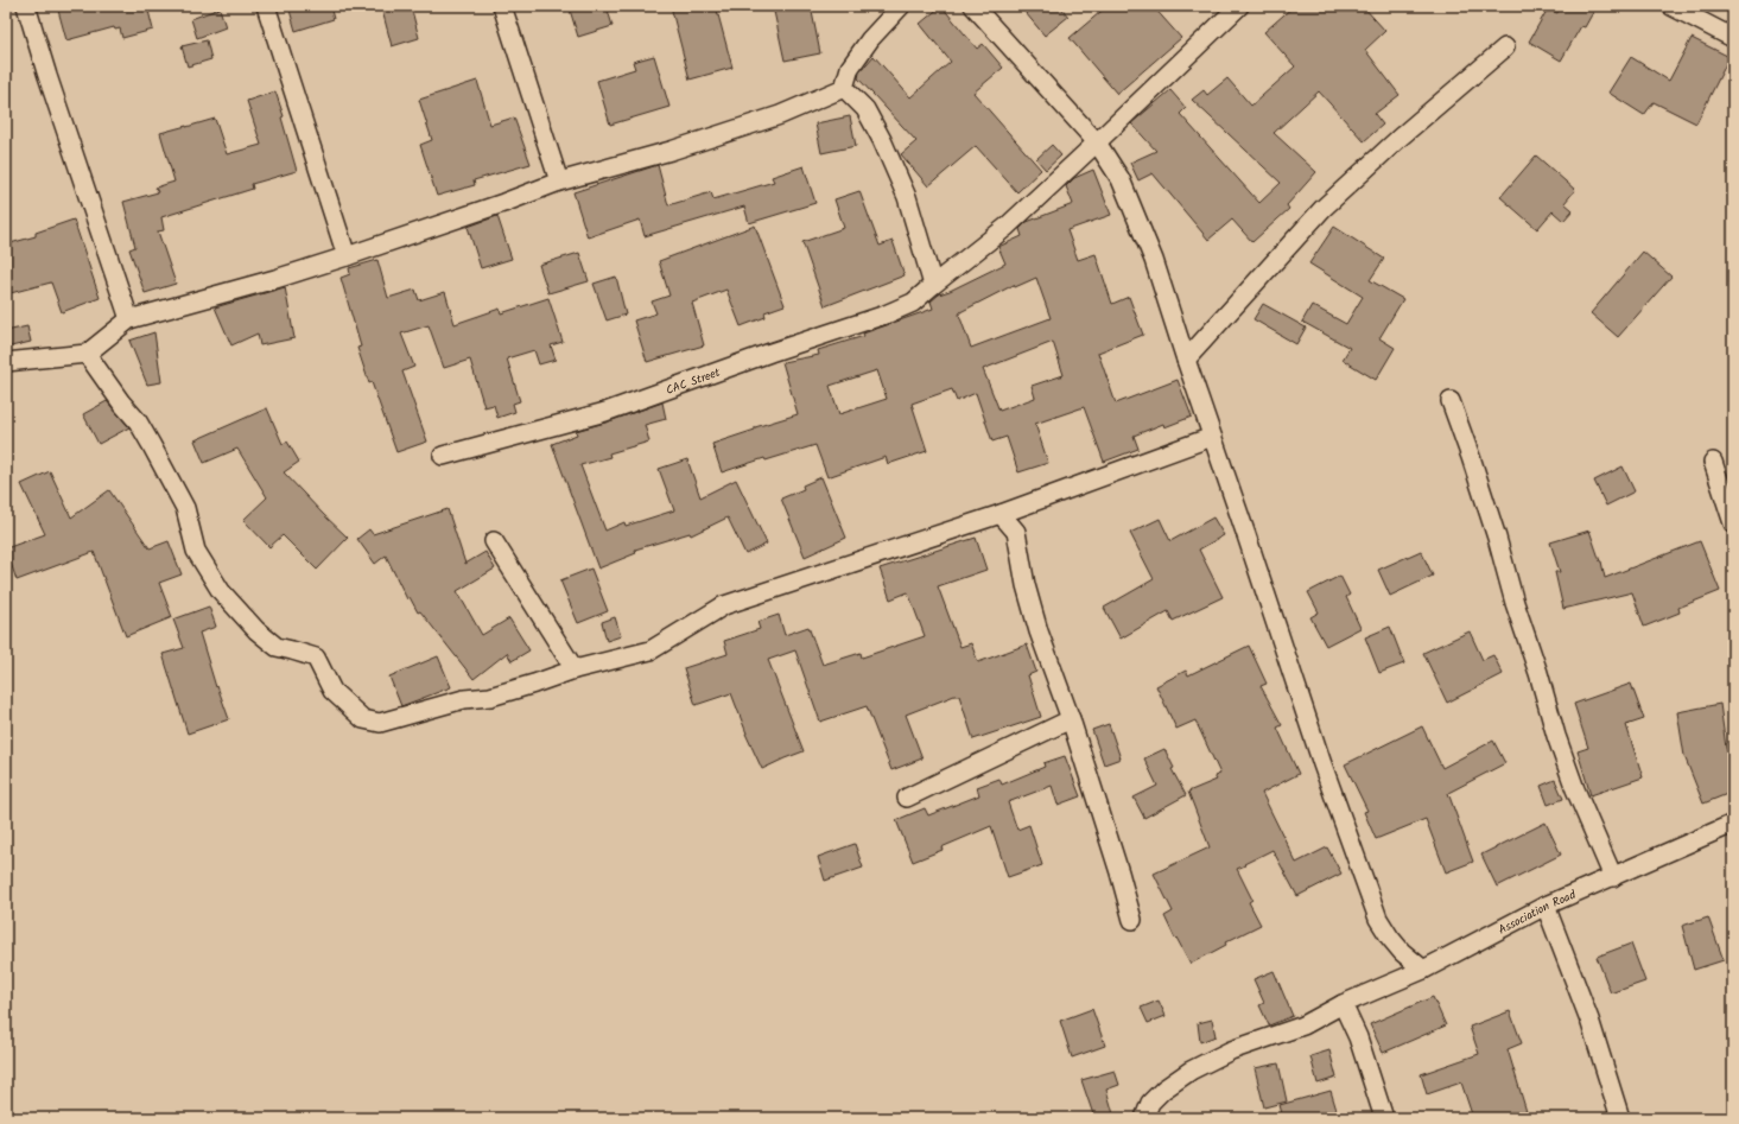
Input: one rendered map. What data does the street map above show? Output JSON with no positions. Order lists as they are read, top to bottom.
{
  "streets": {
    "street": ["CAC Street", "Association Road"]
  }
}
